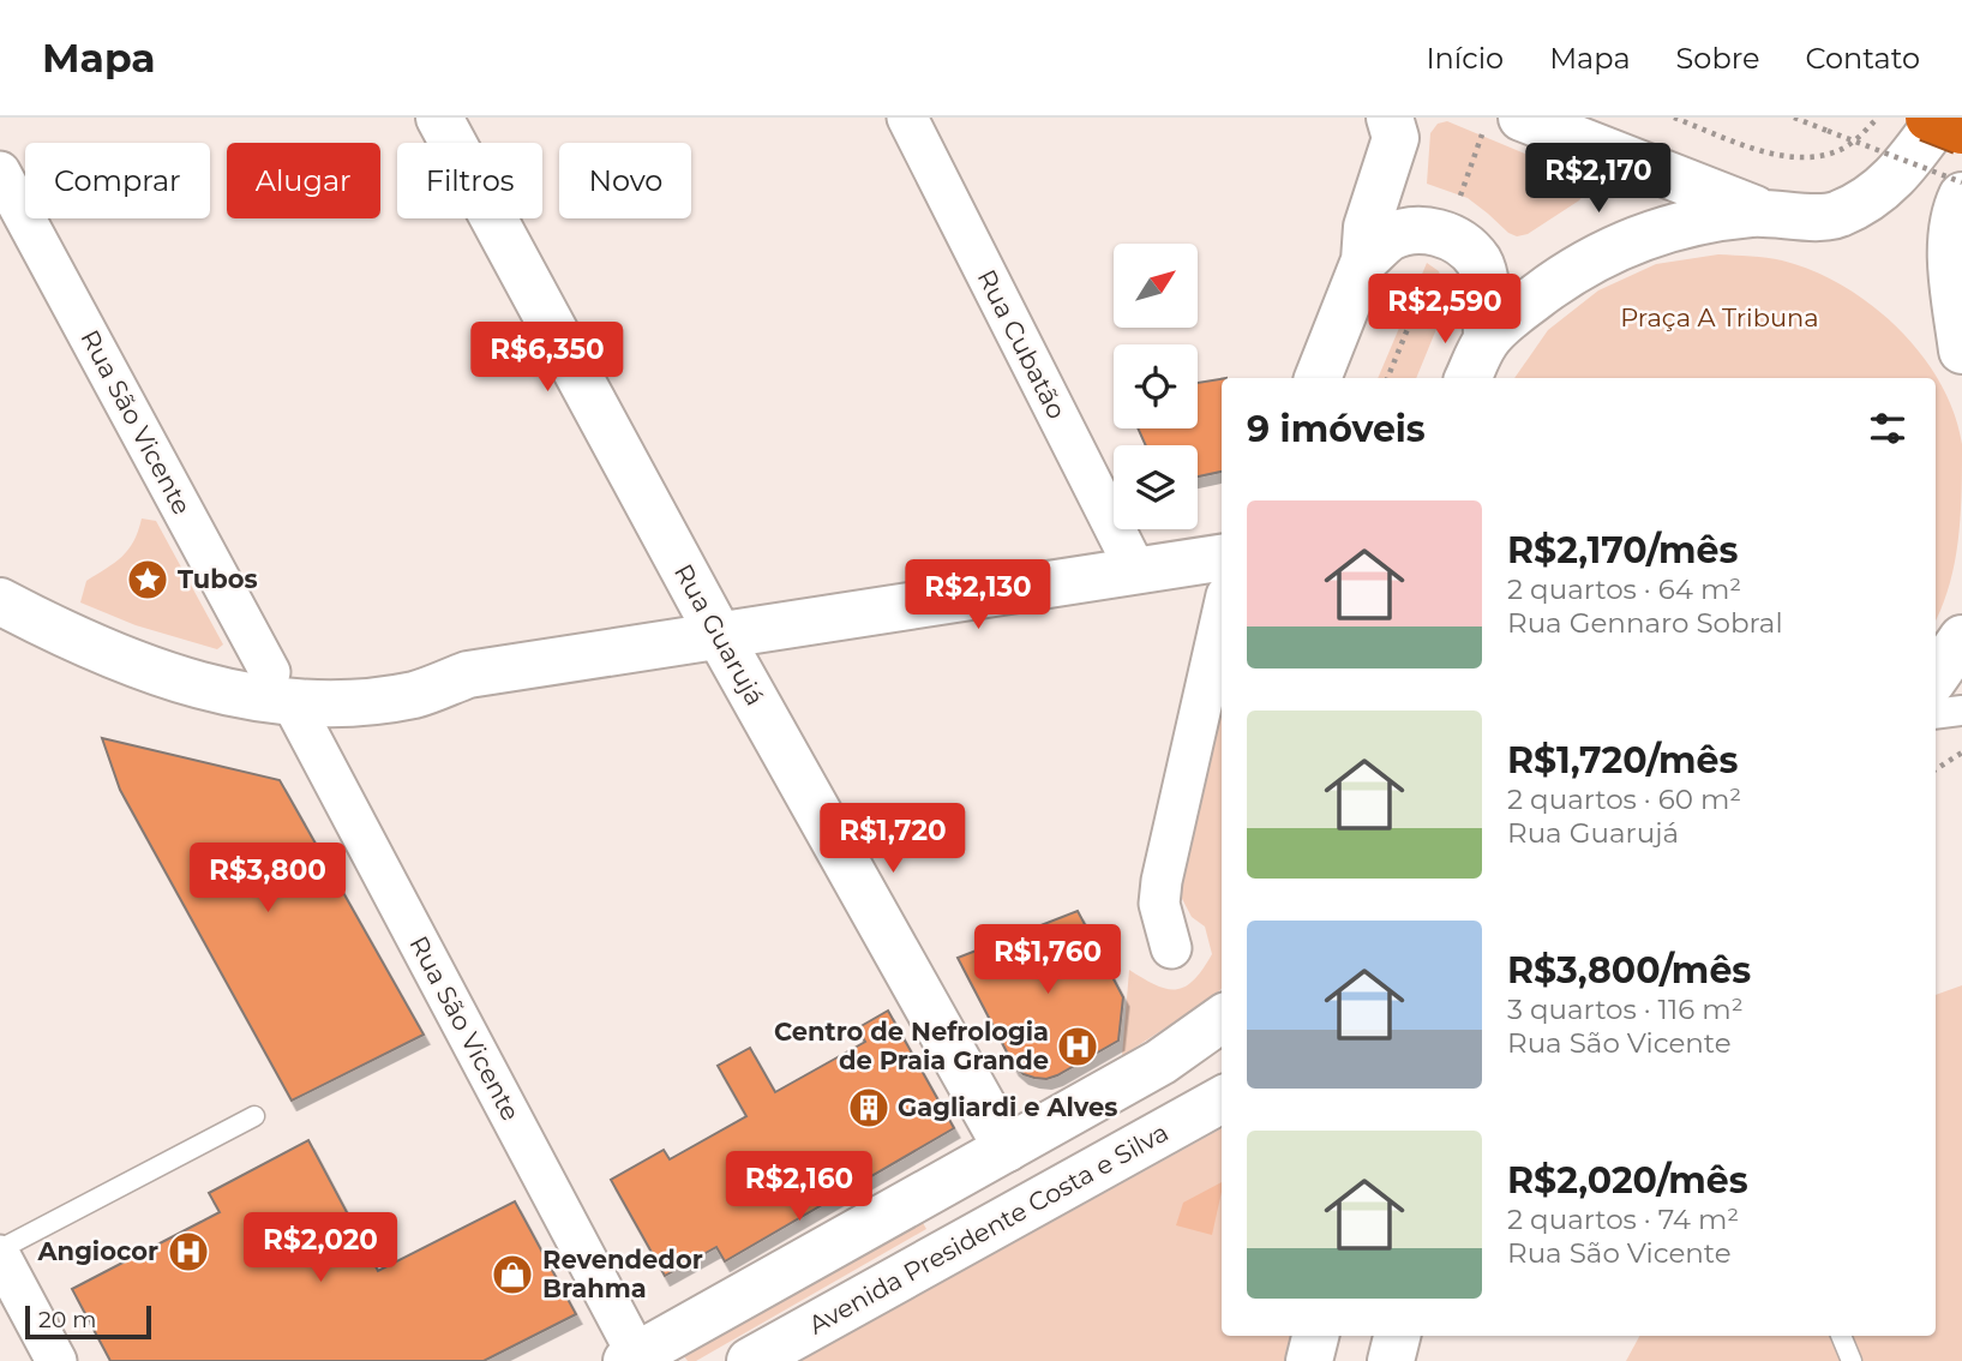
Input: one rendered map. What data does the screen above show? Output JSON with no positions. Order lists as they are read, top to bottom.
{
  "streets": {
    "main road": ["Rua Guarujá", "Avenida Presidente Costa e Silva"],
    "street": ["Rua Cubatão", "Rua São Vicente"]
  },
  "parks": ["Praça A Tribuna"],
  "places": {
    "place": ["Tubos"],
    "hospital": ["Centro de Nefrologia de Praia Grande", "Angiocor"],
    "building": ["Gagliardi e Alves"],
    "shop": ["Revendedor Brahma"]
  },
  "scale_bar": "20 m",
  "north": "top right",
  "page": {
    "header": "Mapa",
    "nav": [
      "Início",
      "Mapa",
      "Sobre",
      "Contato"
    ],
    "price": [
      "R$2,170",
      "R$2,590",
      "R$6,350",
      "R$2,130",
      "R$1,720",
      "R$3,800",
      "R$1,760",
      "R$2,160",
      "R$2,020"
    ],
    "chip": [
      "Comprar",
      "Alugar",
      "Filtros",
      "Novo"
    ],
    "heading": "9 imóveis",
    "list": [
      {
        "name": "R$2,170/mês",
        "note": "2 quartos · 64 m² · Rua Gennaro Sobral"
      },
      {
        "name": "R$1,720/mês",
        "note": "2 quartos · 60 m² · Rua Guarujá"
      },
      {
        "name": "R$3,800/mês",
        "note": "3 quartos · 116 m² · Rua São Vicente"
      },
      {
        "name": "R$2,020/mês",
        "note": "2 quartos · 74 m² · Rua São Vicente"
      }
    ],
    "scale": "20 m"
  }
}
